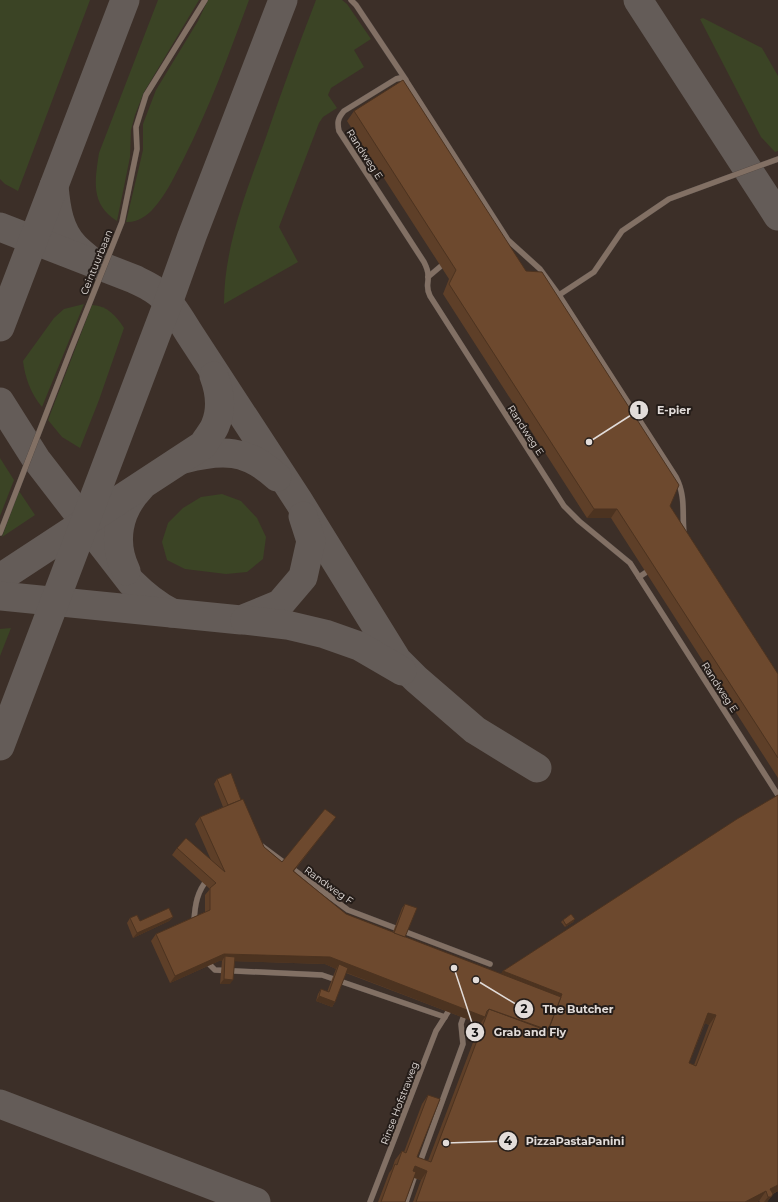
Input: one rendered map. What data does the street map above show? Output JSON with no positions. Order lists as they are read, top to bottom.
{
  "streets": {
    "lane": [
      "Randweg E",
      "Ceintuurbaan",
      "Randweg F",
      "Rinse Hofstraweg"
    ]
  },
  "places": [
    "E-pier",
    "Grab and Fly",
    "The Butcher",
    "PizzaPastaPanini"
  ]
}
